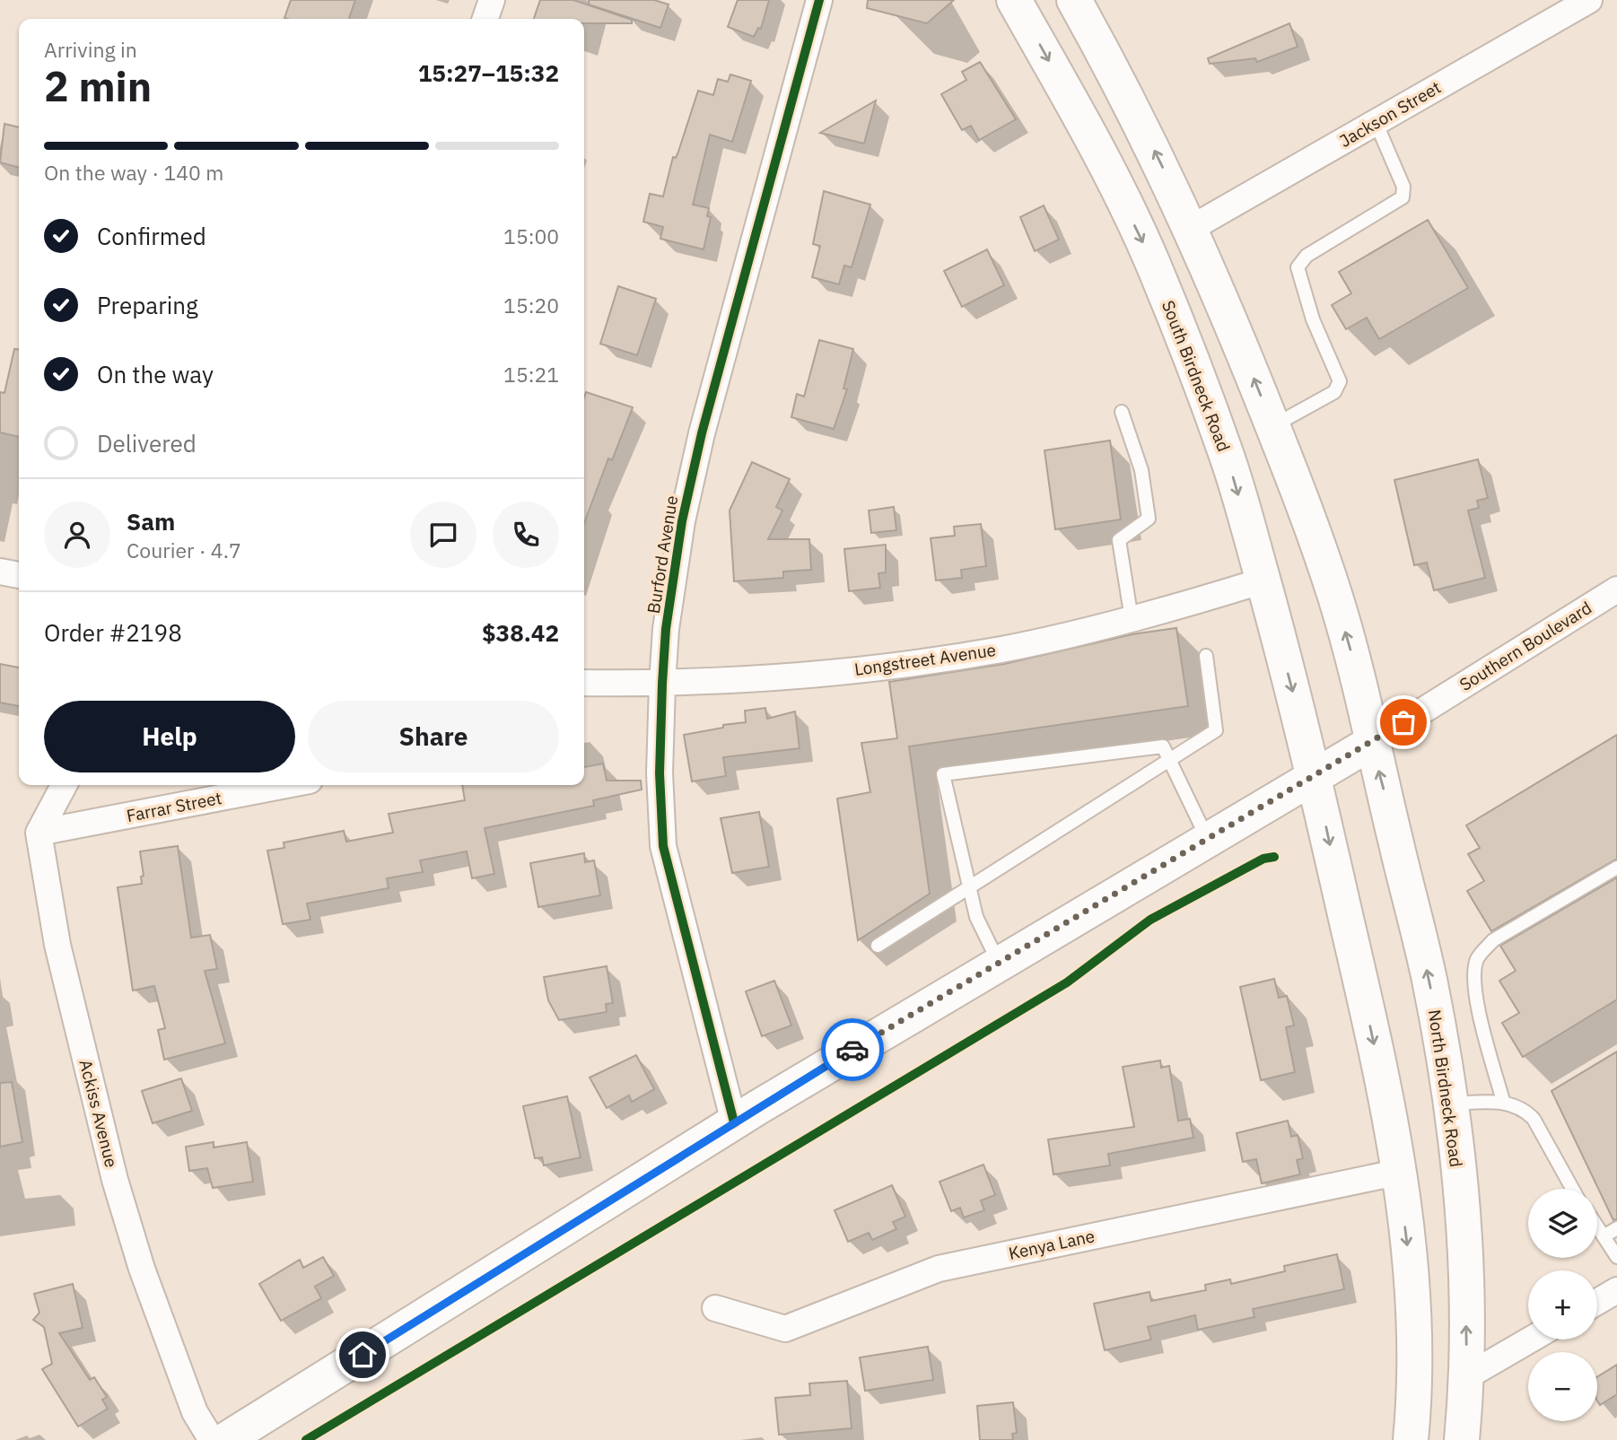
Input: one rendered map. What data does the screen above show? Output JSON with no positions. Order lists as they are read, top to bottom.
{
  "streets": {
    "main road": ["South Birdneck Road", "North Birdneck Road"],
    "street": [
      "Jackson Street",
      "Burford Avenue",
      "Southern Boulevard",
      "Longstreet Avenue",
      "Farrar Street",
      "Ackiss Avenue",
      "Kenya Lane"
    ]
  },
  "crossings": [
    ["South Birdneck Road", "Longstreet Avenue"],
    ["Burford Avenue", "Longstreet Avenue"],
    ["Southern Boulevard", "North Birdneck Road"],
    ["Farrar Street", "Ackiss Avenue"]
  ],
  "page": {
    "heading": ["2 min", "Arriving in", "15:27–15:32"],
    "panel": [
      "Sam",
      "Courier · 4.7",
      "Order #2198",
      "$38.42"
    ],
    "bar": "On the way · 140 m",
    "list": [
      ["Confirmed", "15:00"],
      ["Preparing", "15:20"],
      ["On the way", "15:21"],
      "Delivered"
    ],
    "buttons": ["Help", "Share"],
    "map_buttons": ["+", "−"]
  }
}
